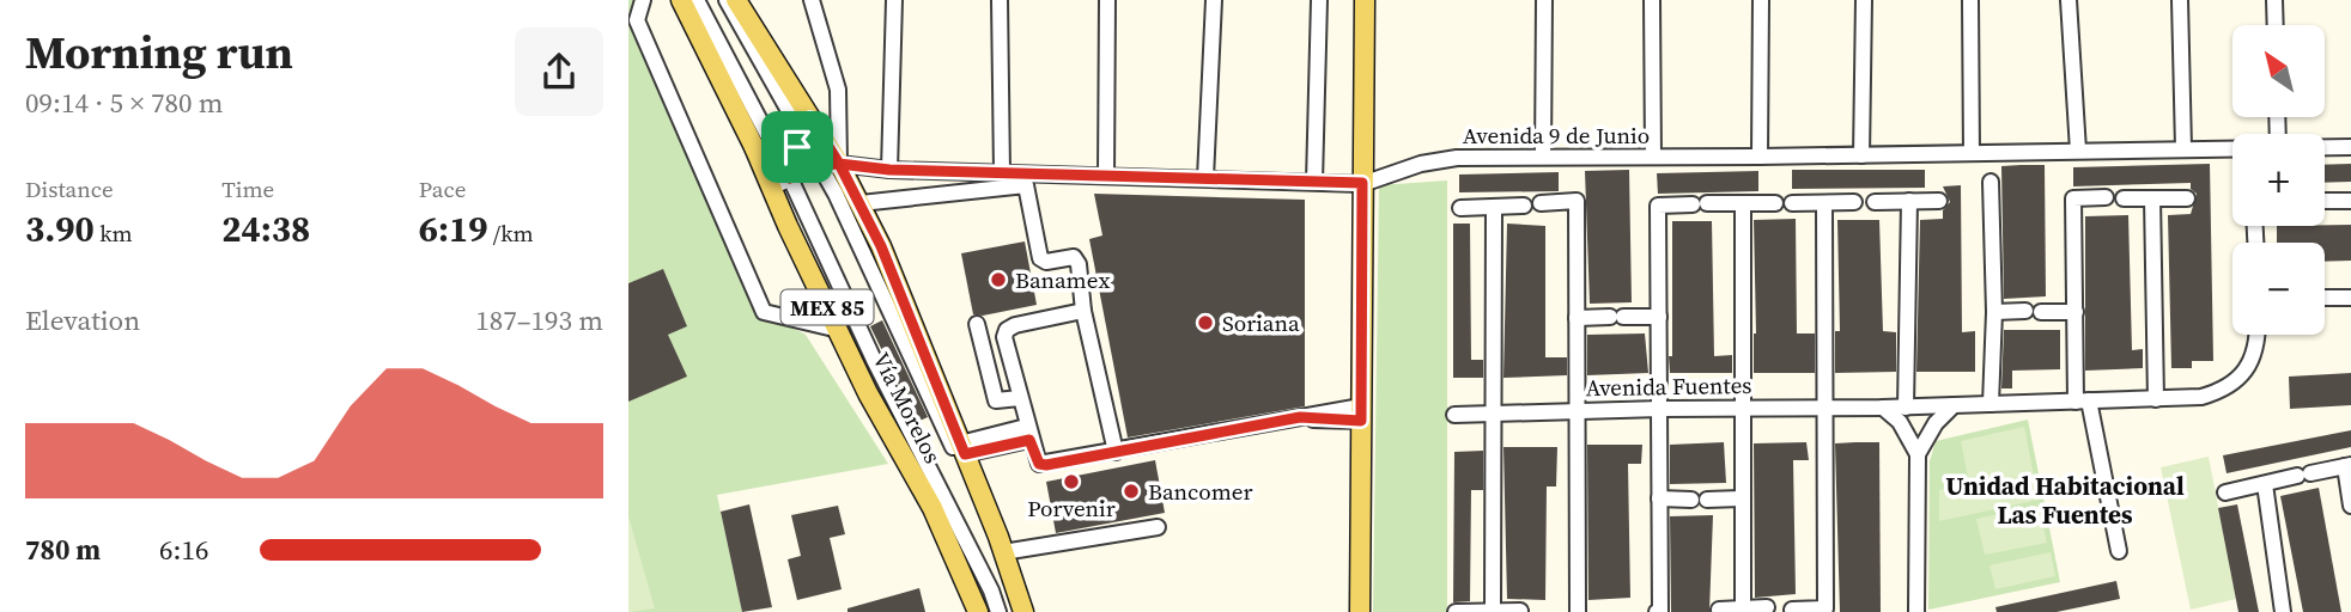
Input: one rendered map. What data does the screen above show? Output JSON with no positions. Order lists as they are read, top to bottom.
{
  "streets": {
    "main road": ["MEX 85", "Vía Morelos"],
    "street": ["Avenida 9 de Junio", "Avenida Fuentes"]
  },
  "crossings": [
    ["Avenida 9 de Junio", "Vía Morelos"]
  ],
  "districts": ["Unidad Habitacional Las Fuentes"],
  "places": [
    "Banamex",
    "Soriana",
    "Porvenir",
    "Bancomer"
  ],
  "north": "top left",
  "page": {
    "heading": ["Morning run", "09:14 · 5 × 780 m"],
    "map_buttons": ["+", "−"],
    "stats": [
      ["Distance", "3.90 km"],
      ["Time", "24:38"],
      ["Pace", "6:19 /km"]
    ],
    "chart": ["Elevation", "187–193 m"],
    "list": [
      {
        "name": "780 m",
        "note": "6:16"
      }
    ]
  }
}
